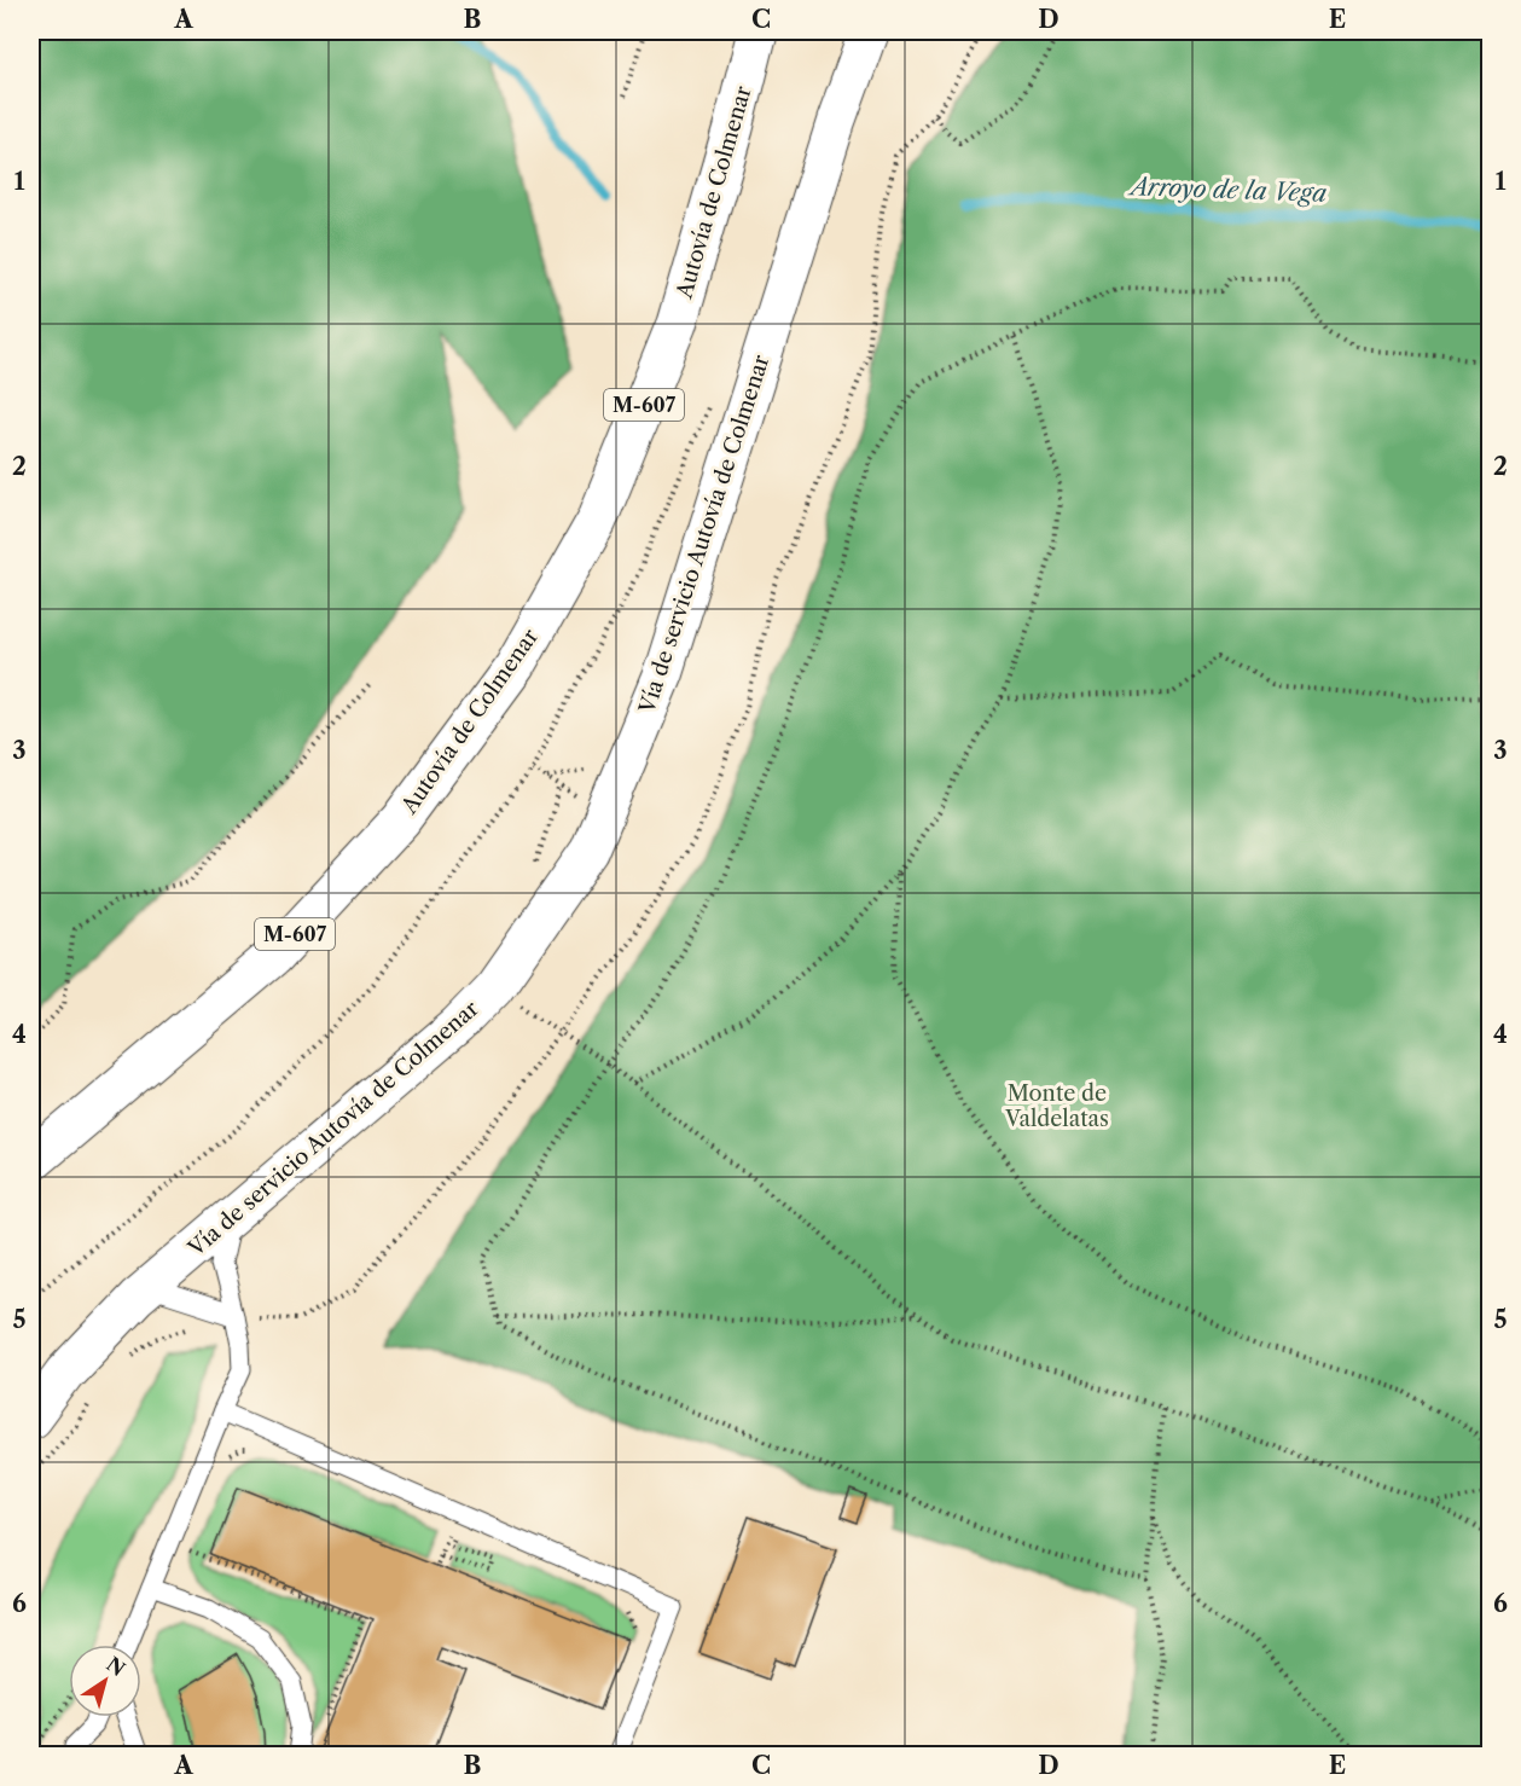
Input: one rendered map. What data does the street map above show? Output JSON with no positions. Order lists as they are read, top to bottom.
{
  "streets": {
    "highway": ["Autovía de Colmenar", "M-607"],
    "street": ["Vía de servicio Autovía de Colmenar"]
  },
  "water": ["Arroyo de la Vega"],
  "parks": ["Monte de Valdelatas"],
  "north": "top right",
  "grid": {
    "columns": [
      "A",
      "B",
      "C",
      "D",
      "E"
    ],
    "rows": [
      "1",
      "2",
      "3",
      "4",
      "5",
      "6"
    ]
  }
}
